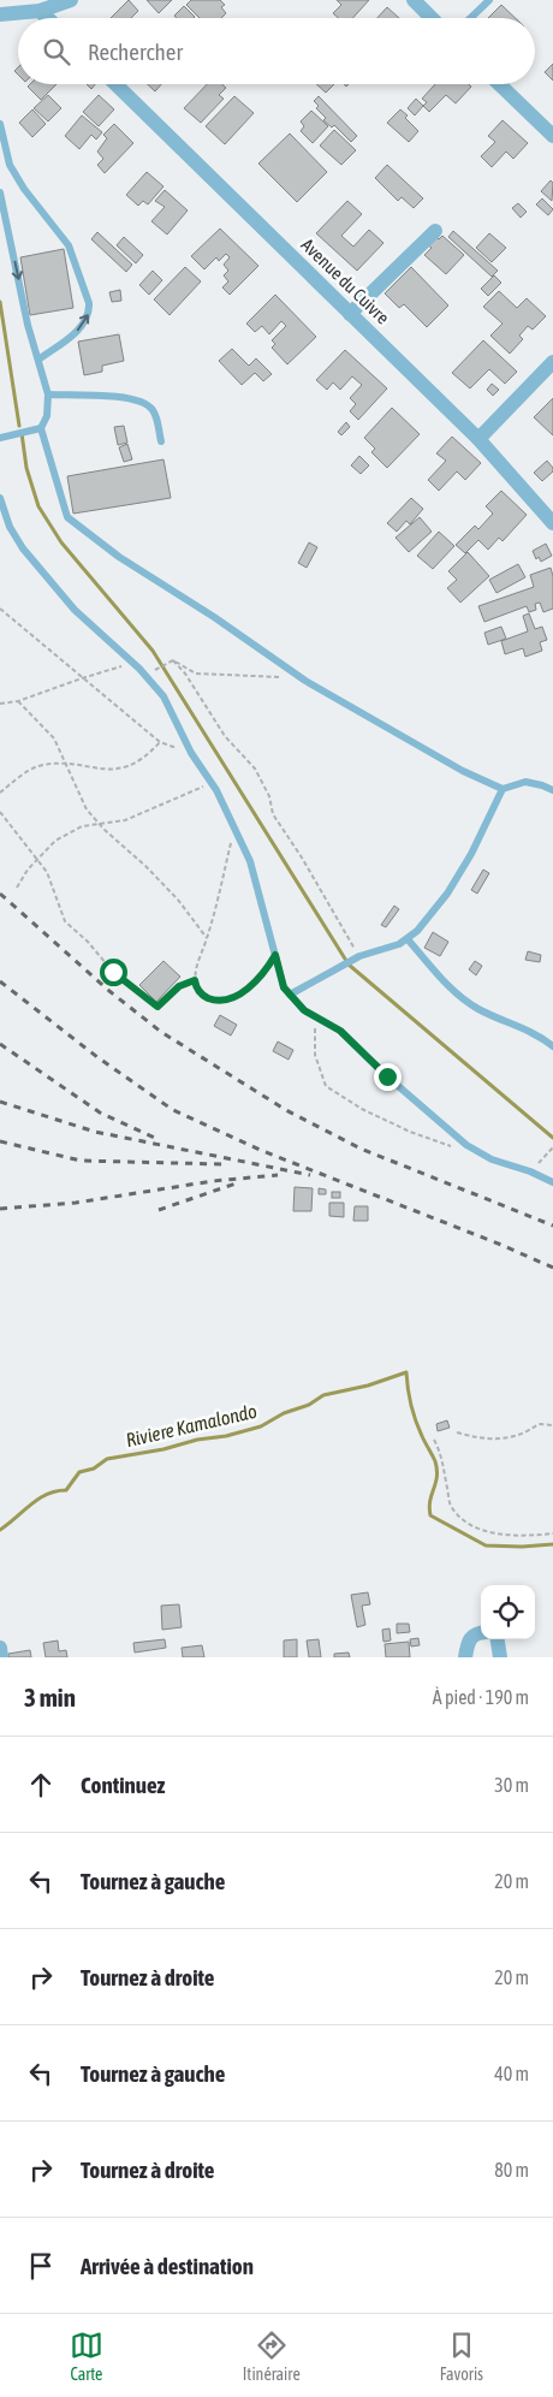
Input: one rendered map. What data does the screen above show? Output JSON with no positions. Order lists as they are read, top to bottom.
{
  "streets": {
    "street": ["Avenue du Cuivre"]
  },
  "water": ["Riviere Kamalondo"],
  "page": {
    "search": "Rechercher",
    "heading": ["3 min", "À pied · 190 m"],
    "list": [
      ["Continuez", "30 m"],
      ["Tournez à gauche", "20 m"],
      ["Tournez à droite", "20 m"],
      ["Tournez à gauche", "40 m"],
      ["Tournez à droite", "80 m"],
      "Arrivée à destination"
    ],
    "nav": ["Carte", "Itinéraire", "Favoris"]
  }
}
